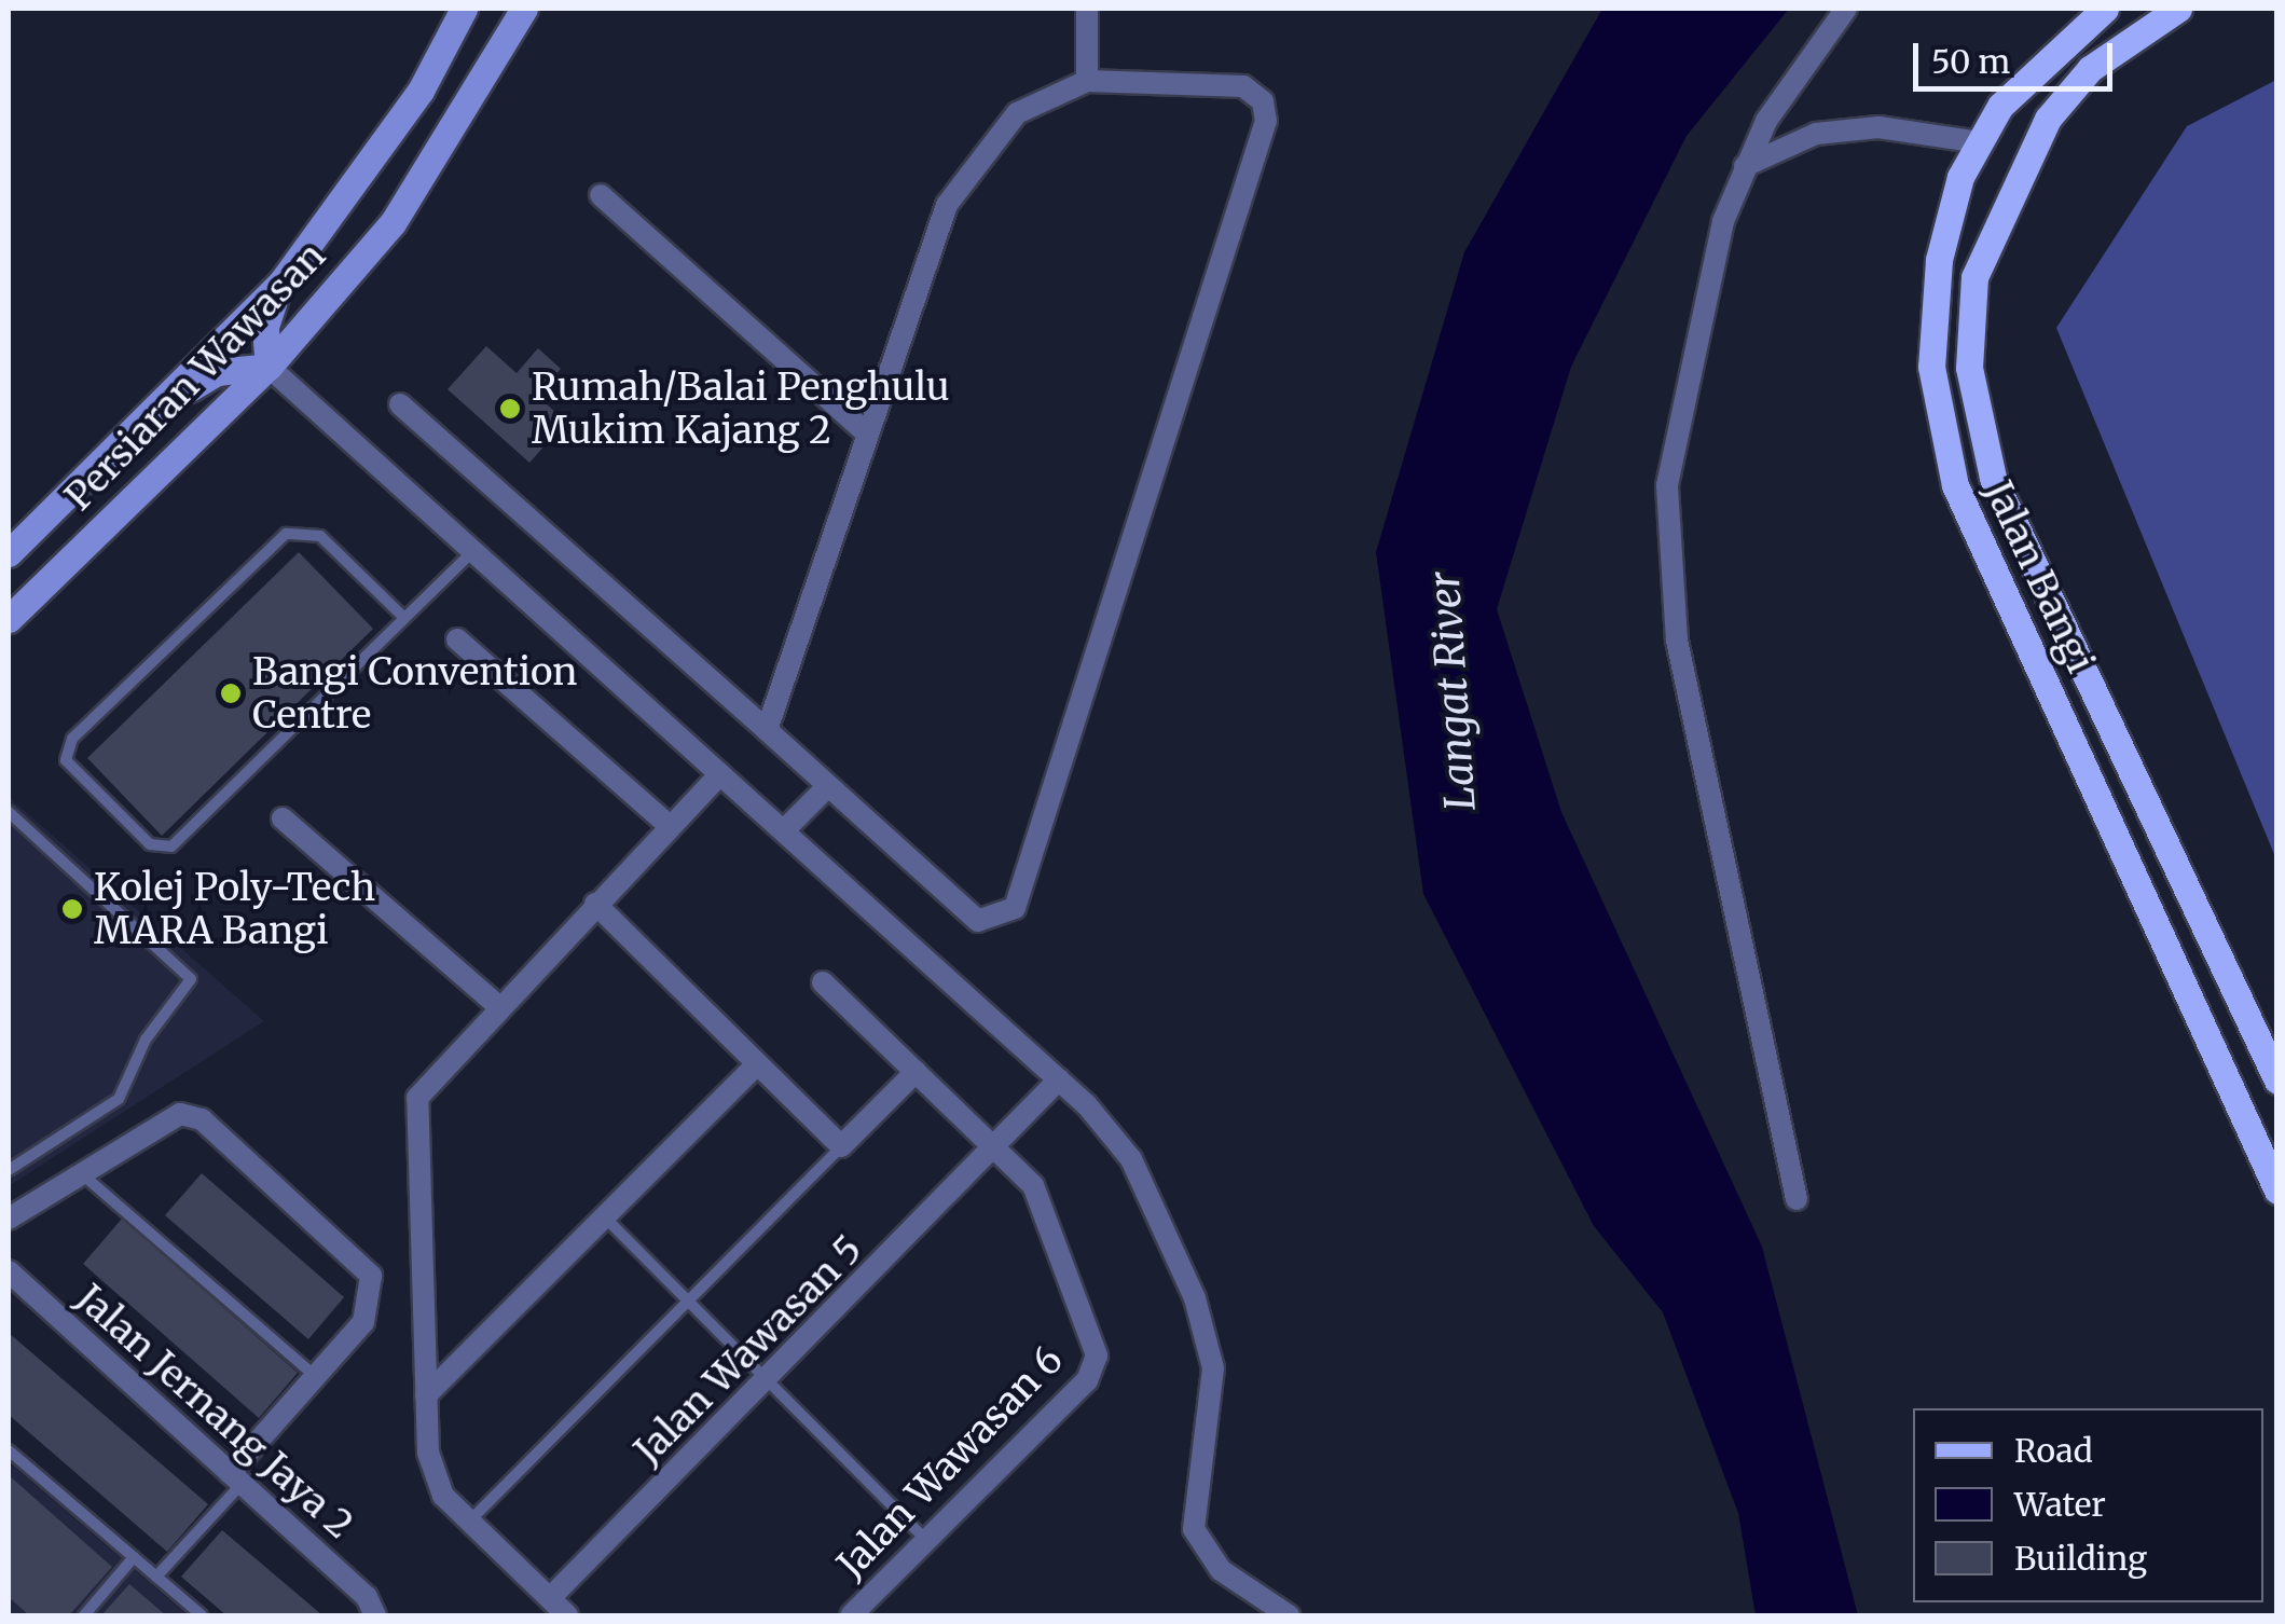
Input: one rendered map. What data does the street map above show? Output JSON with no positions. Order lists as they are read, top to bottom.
{
  "streets": {
    "main road": ["Persiaran Wawasan", "Jalan Bangi"],
    "street": ["Jalan Wawasan 5", "Jalan Jernang Jaya 2", "Jalan Wawasan 6"]
  },
  "crossings": [
    ["Jalan Wawasan 5", "Jalan Wawasan 6"]
  ],
  "water": ["Langat River"],
  "places": ["Rumah/Balai Penghulu Mukim Kajang 2", "Bangi Convention Centre", "Kolej Poly-Tech MARA Bangi"],
  "legend": ["Road", "Water", "Building"],
  "scale_bar": "50 m"
}
